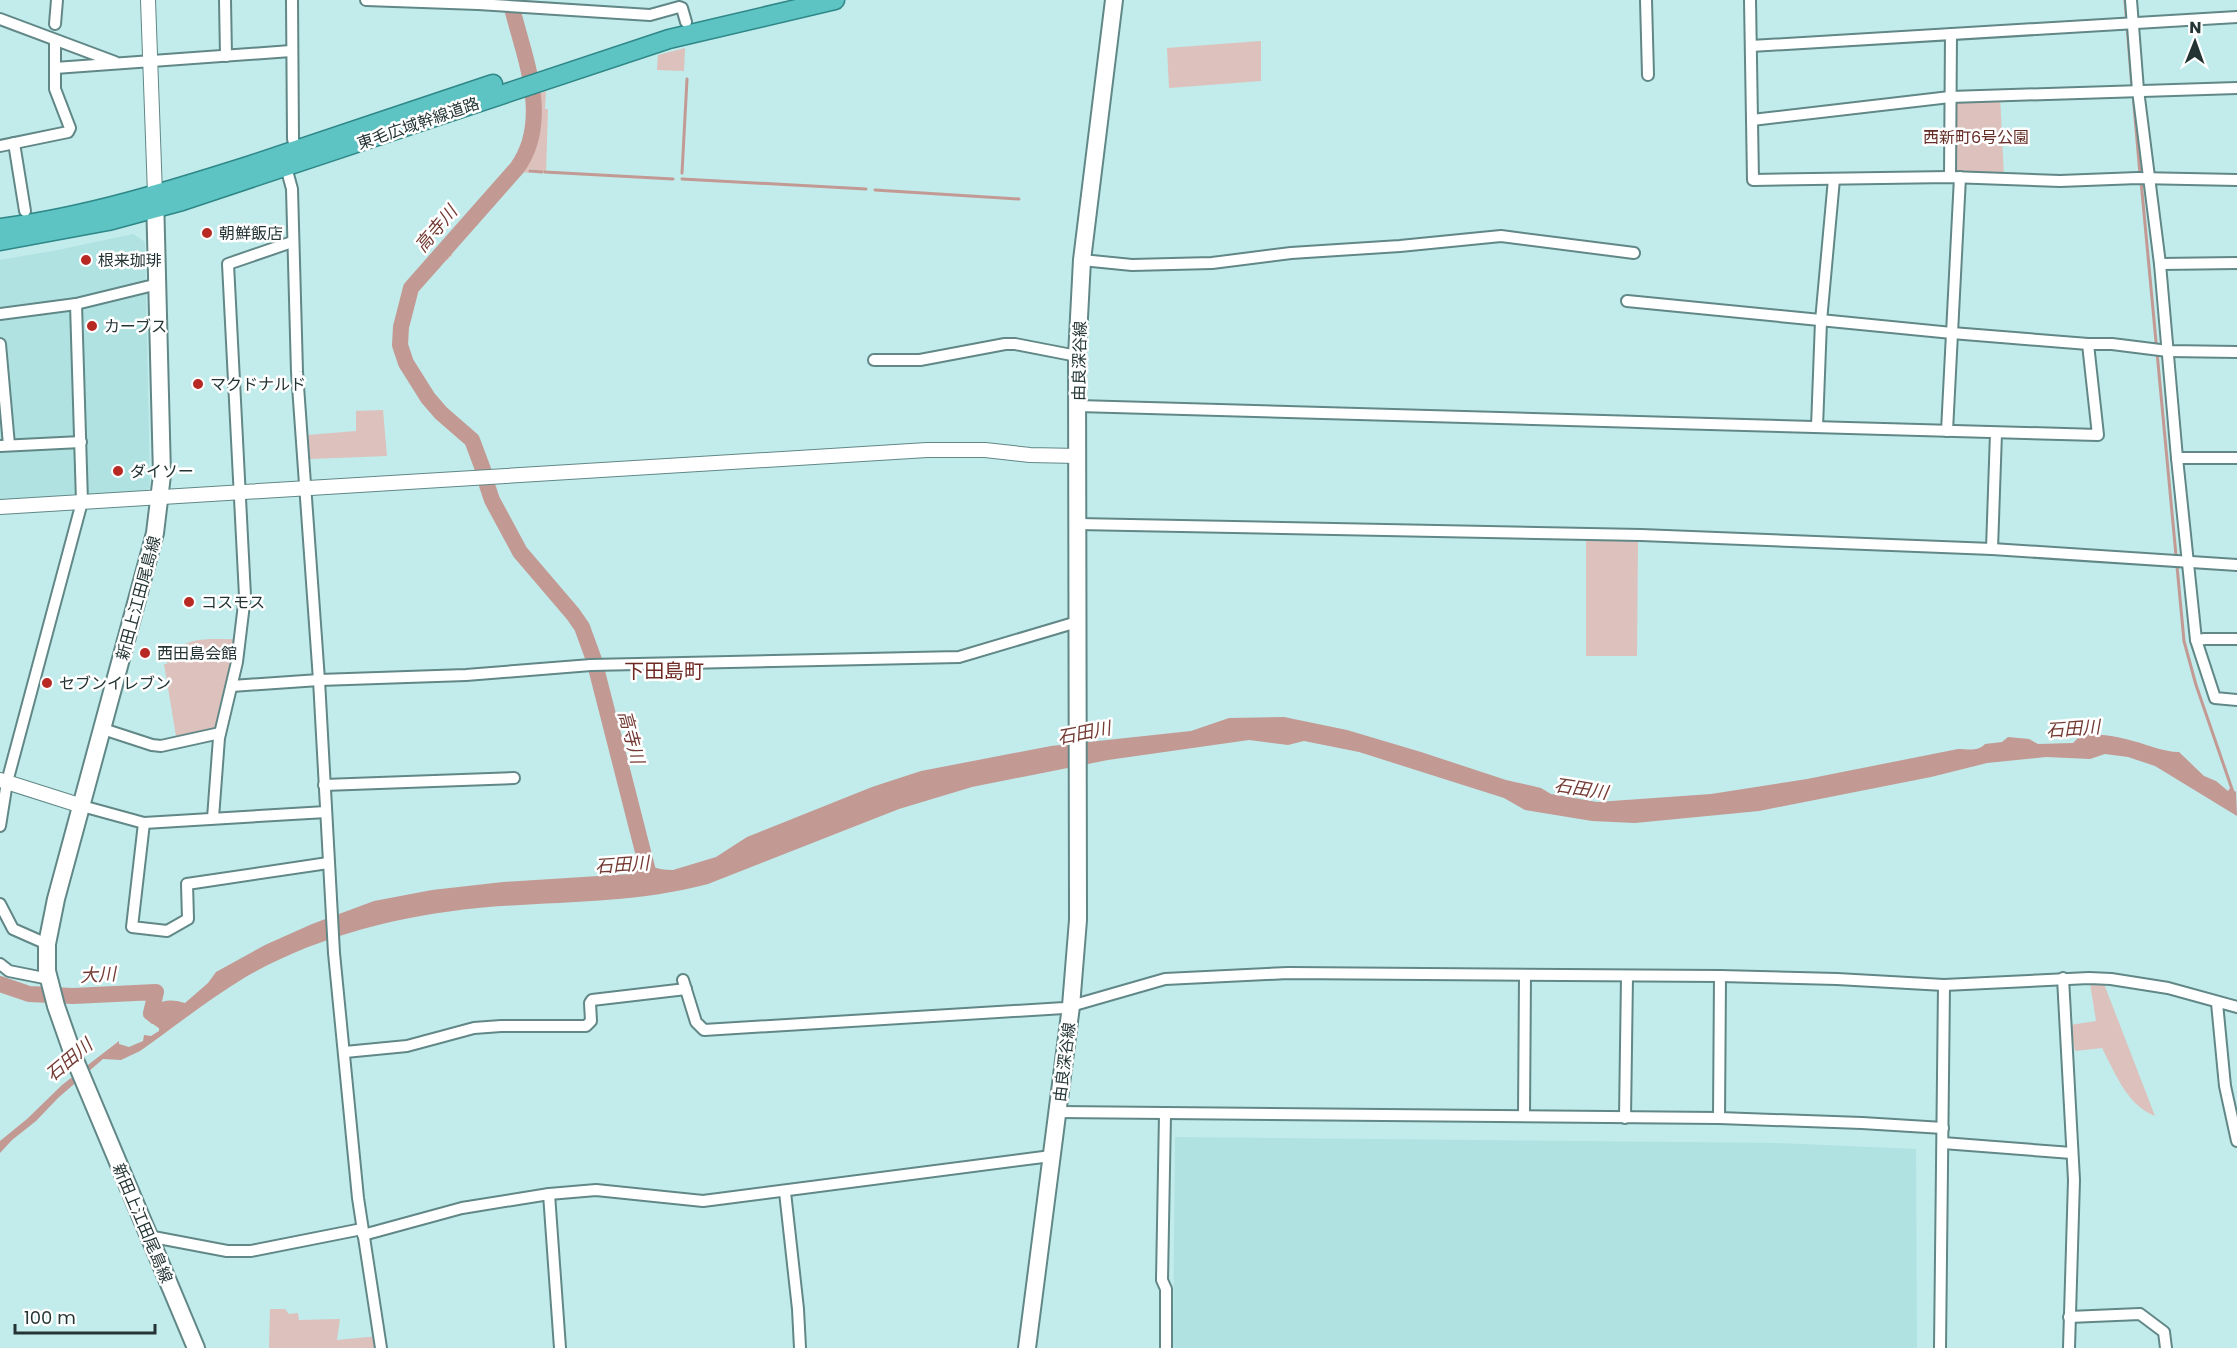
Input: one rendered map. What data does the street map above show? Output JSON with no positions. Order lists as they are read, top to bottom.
{
  "streets": {
    "highway": ["東毛広域幹線道路"],
    "main road": ["由良深谷線", "新田上江田尾島線"]
  },
  "crossings": [
    ["東毛広域幹線道路", "新田上江田尾島線"]
  ],
  "districts": ["下田島町"],
  "water": ["高寺川", "石田川", "大川"],
  "parks": ["西新町6号公園"],
  "places": [
    "朝鮮飯店",
    "根来珈琲",
    "カーブス",
    "マクドナルド",
    "ダイソー",
    "コスモス",
    "西田島会館",
    "セブンイレブン"
  ],
  "scale_bar": "100 m",
  "north": "top"
}
